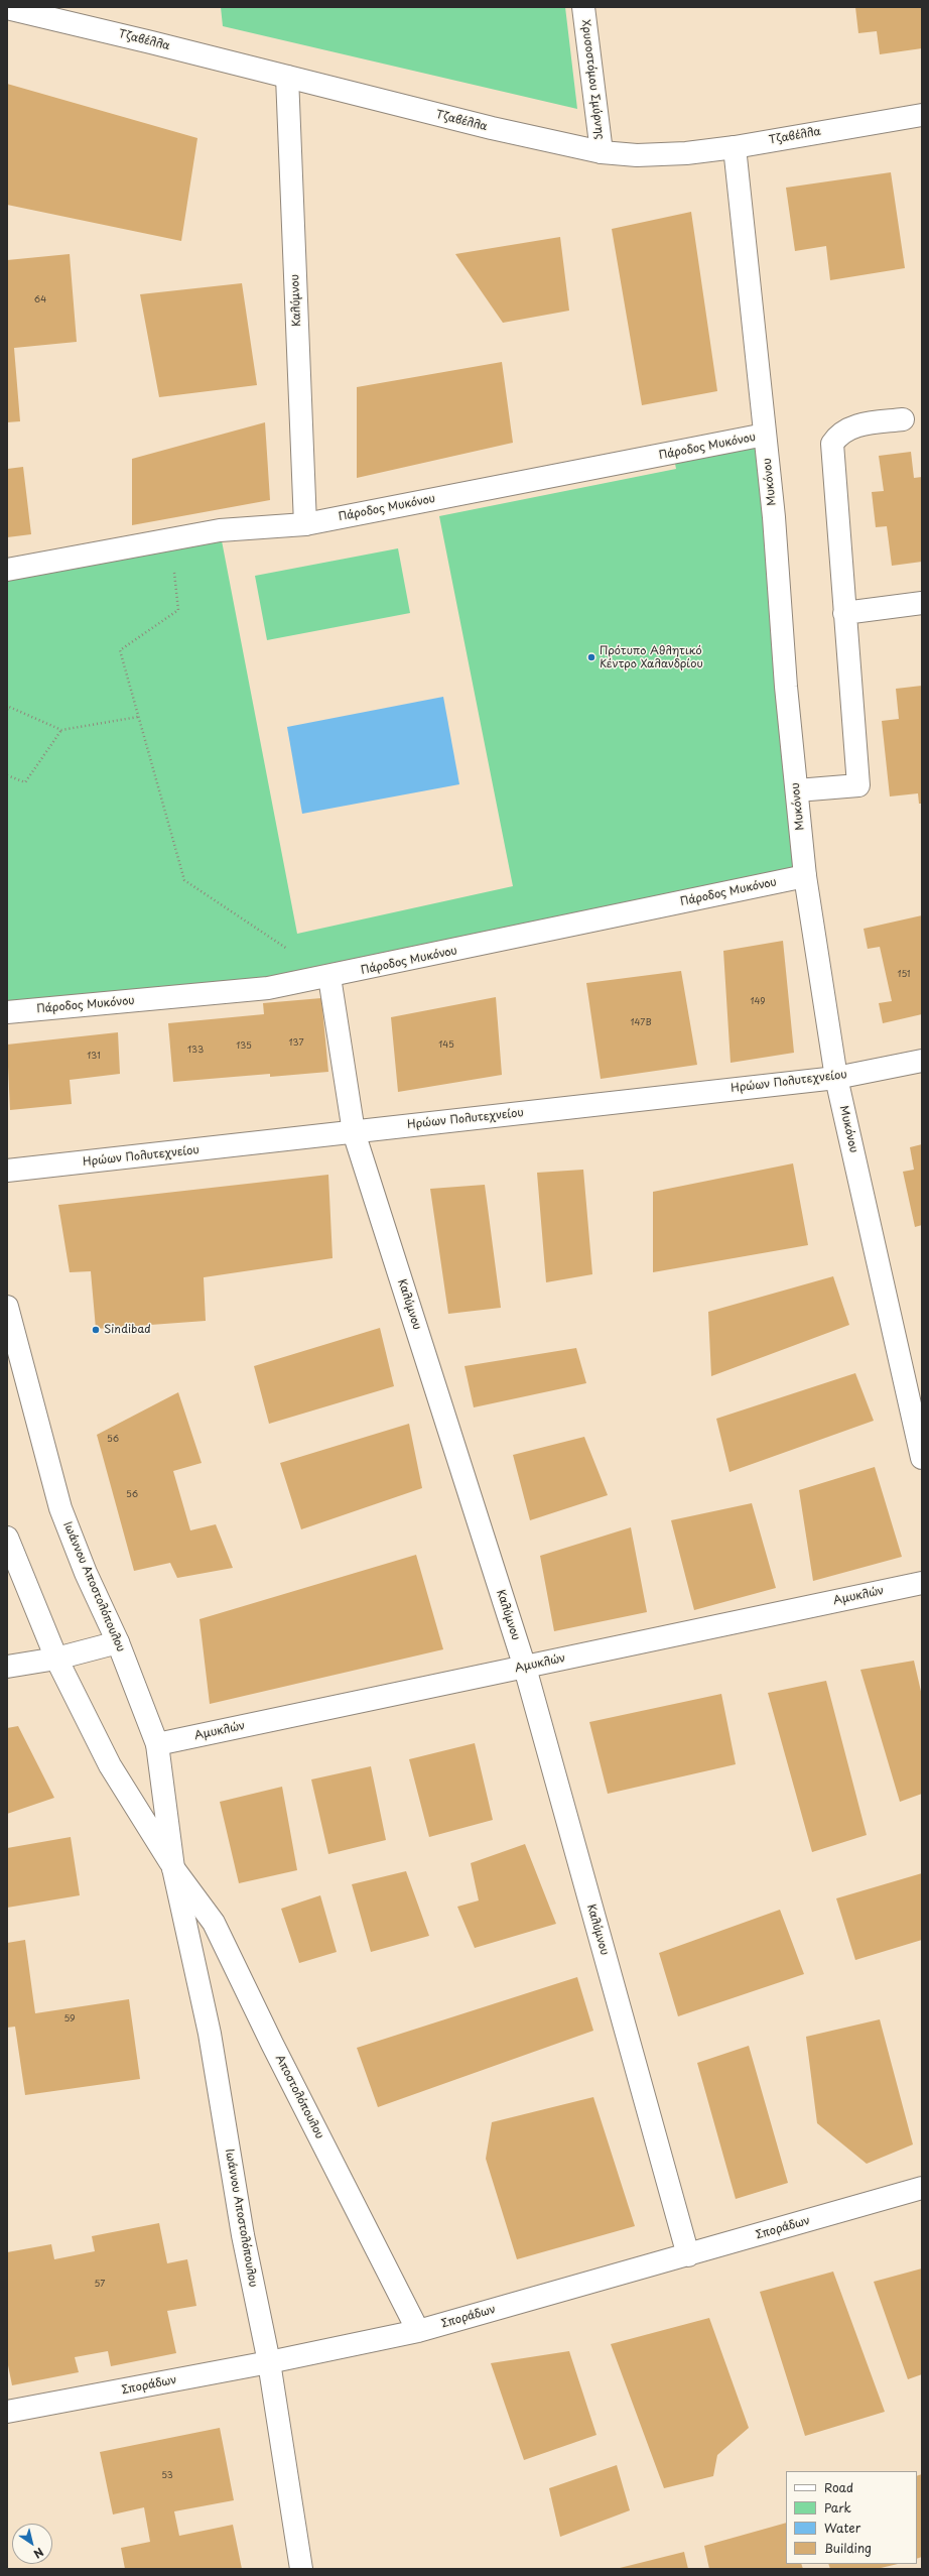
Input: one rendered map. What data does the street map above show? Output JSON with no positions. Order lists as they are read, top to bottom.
{
  "streets": {
    "street": [
      "Τζαβέλλα",
      "Χρυσοστόμου Σμύρνης",
      "Καλύμνου",
      "Πάροδος Μυκόνου",
      "Μυκόνου",
      "Ηρώων Πολυτεχνείου",
      "Ιωάννου Αποστολόπουλου",
      "Αμυκλών",
      "Αποστολόπουλου",
      "Σποράδων"
    ]
  },
  "crossings": [
    ["Τζαβέλλα", "Χρυσοστόμου Σμύρνης"],
    ["Τζαβέλλα", "Καλύμνου"],
    ["Τζαβέλλα", "Μυκόνου"],
    ["Καλύμνου", "Πάροδος Μυκόνου"],
    ["Καλύμνου", "Ηρώων Πολυτεχνείου"],
    ["Καλύμνου", "Αμυκλών"],
    ["Καλύμνου", "Σποράδων"],
    ["Πάροδος Μυκόνου", "Μυκόνου"],
    ["Μυκόνου", "Ηρώων Πολυτεχνείου"],
    ["Ιωάννου Αποστολόπουλου", "Αμυκλών"],
    ["Ιωάννου Αποστολόπουλου", "Αποστολόπουλου"],
    ["Ιωάννου Αποστολόπουλου", "Σποράδων"],
    ["Αποστολόπουλου", "Σποράδων"]
  ],
  "places": ["Πρότυπο Αθλητικό Κέντρο Χαλανδρίου", "Sindibad"],
  "house_numbers": [
    "64",
    "151",
    "149",
    "147Β",
    "137",
    "145",
    "135",
    "133",
    "131",
    "56",
    "56",
    "59",
    "57",
    "53"
  ],
  "legend": [
    "Road",
    "Park",
    "Water",
    "Building"
  ],
  "north": "bottom right"
}
